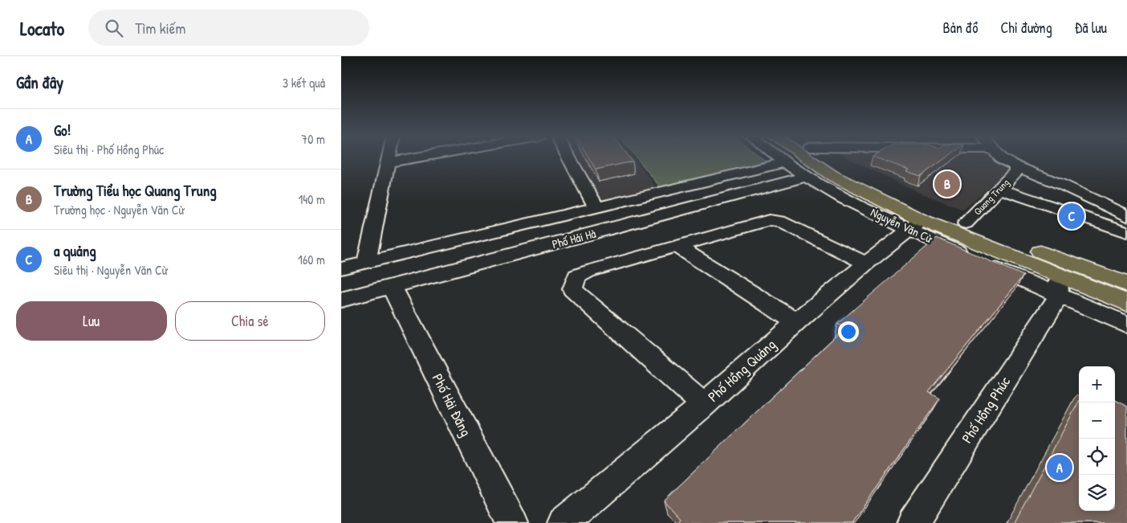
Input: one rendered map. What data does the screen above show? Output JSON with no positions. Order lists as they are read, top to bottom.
{
  "streets": {
    "main road": ["Nguyễn Văn Cừ"],
    "street": [
      "Quang Trung",
      "Phố Hải Hà",
      "Phố Hồng Quảng",
      "Phố Hải Đăng",
      "Phố Hồng Phúc"
    ]
  },
  "crossings": [
    ["Quang Trung", "Nguyễn Văn Cừ"],
    ["Nguyễn Văn Cừ", "Phố Hải Hà"],
    ["Nguyễn Văn Cừ", "Phố Hồng Quảng"],
    ["Nguyễn Văn Cừ", "Phố Hồng Phúc"],
    ["Phố Hải Hà", "Phố Hải Đăng"]
  ],
  "page": {
    "header": "Locato",
    "search": "Tìm kiếm",
    "nav": ["Bản đồ", "Chỉ đường", "Đã lưu"],
    "heading": ["Gần đây", "3 kết quả"],
    "list": [
      {
        "mark": "A",
        "name": "Go!",
        "note": "Siêu thị · Phố Hồng Phúc",
        "value": "70 m"
      },
      {
        "mark": "B",
        "name": "Trường Tiểu học Quang Trung",
        "note": "Trường học · Nguyễn Văn Cừ",
        "value": "140 m"
      },
      {
        "mark": "C",
        "name": "a quảng",
        "note": "Siêu thị · Nguyễn Văn Cừ",
        "value": "160 m"
      }
    ],
    "pins": ["B", "C", "A"],
    "buttons": ["Lưu", "Chia sẻ"],
    "map_buttons": ["+", "−"]
  }
}
